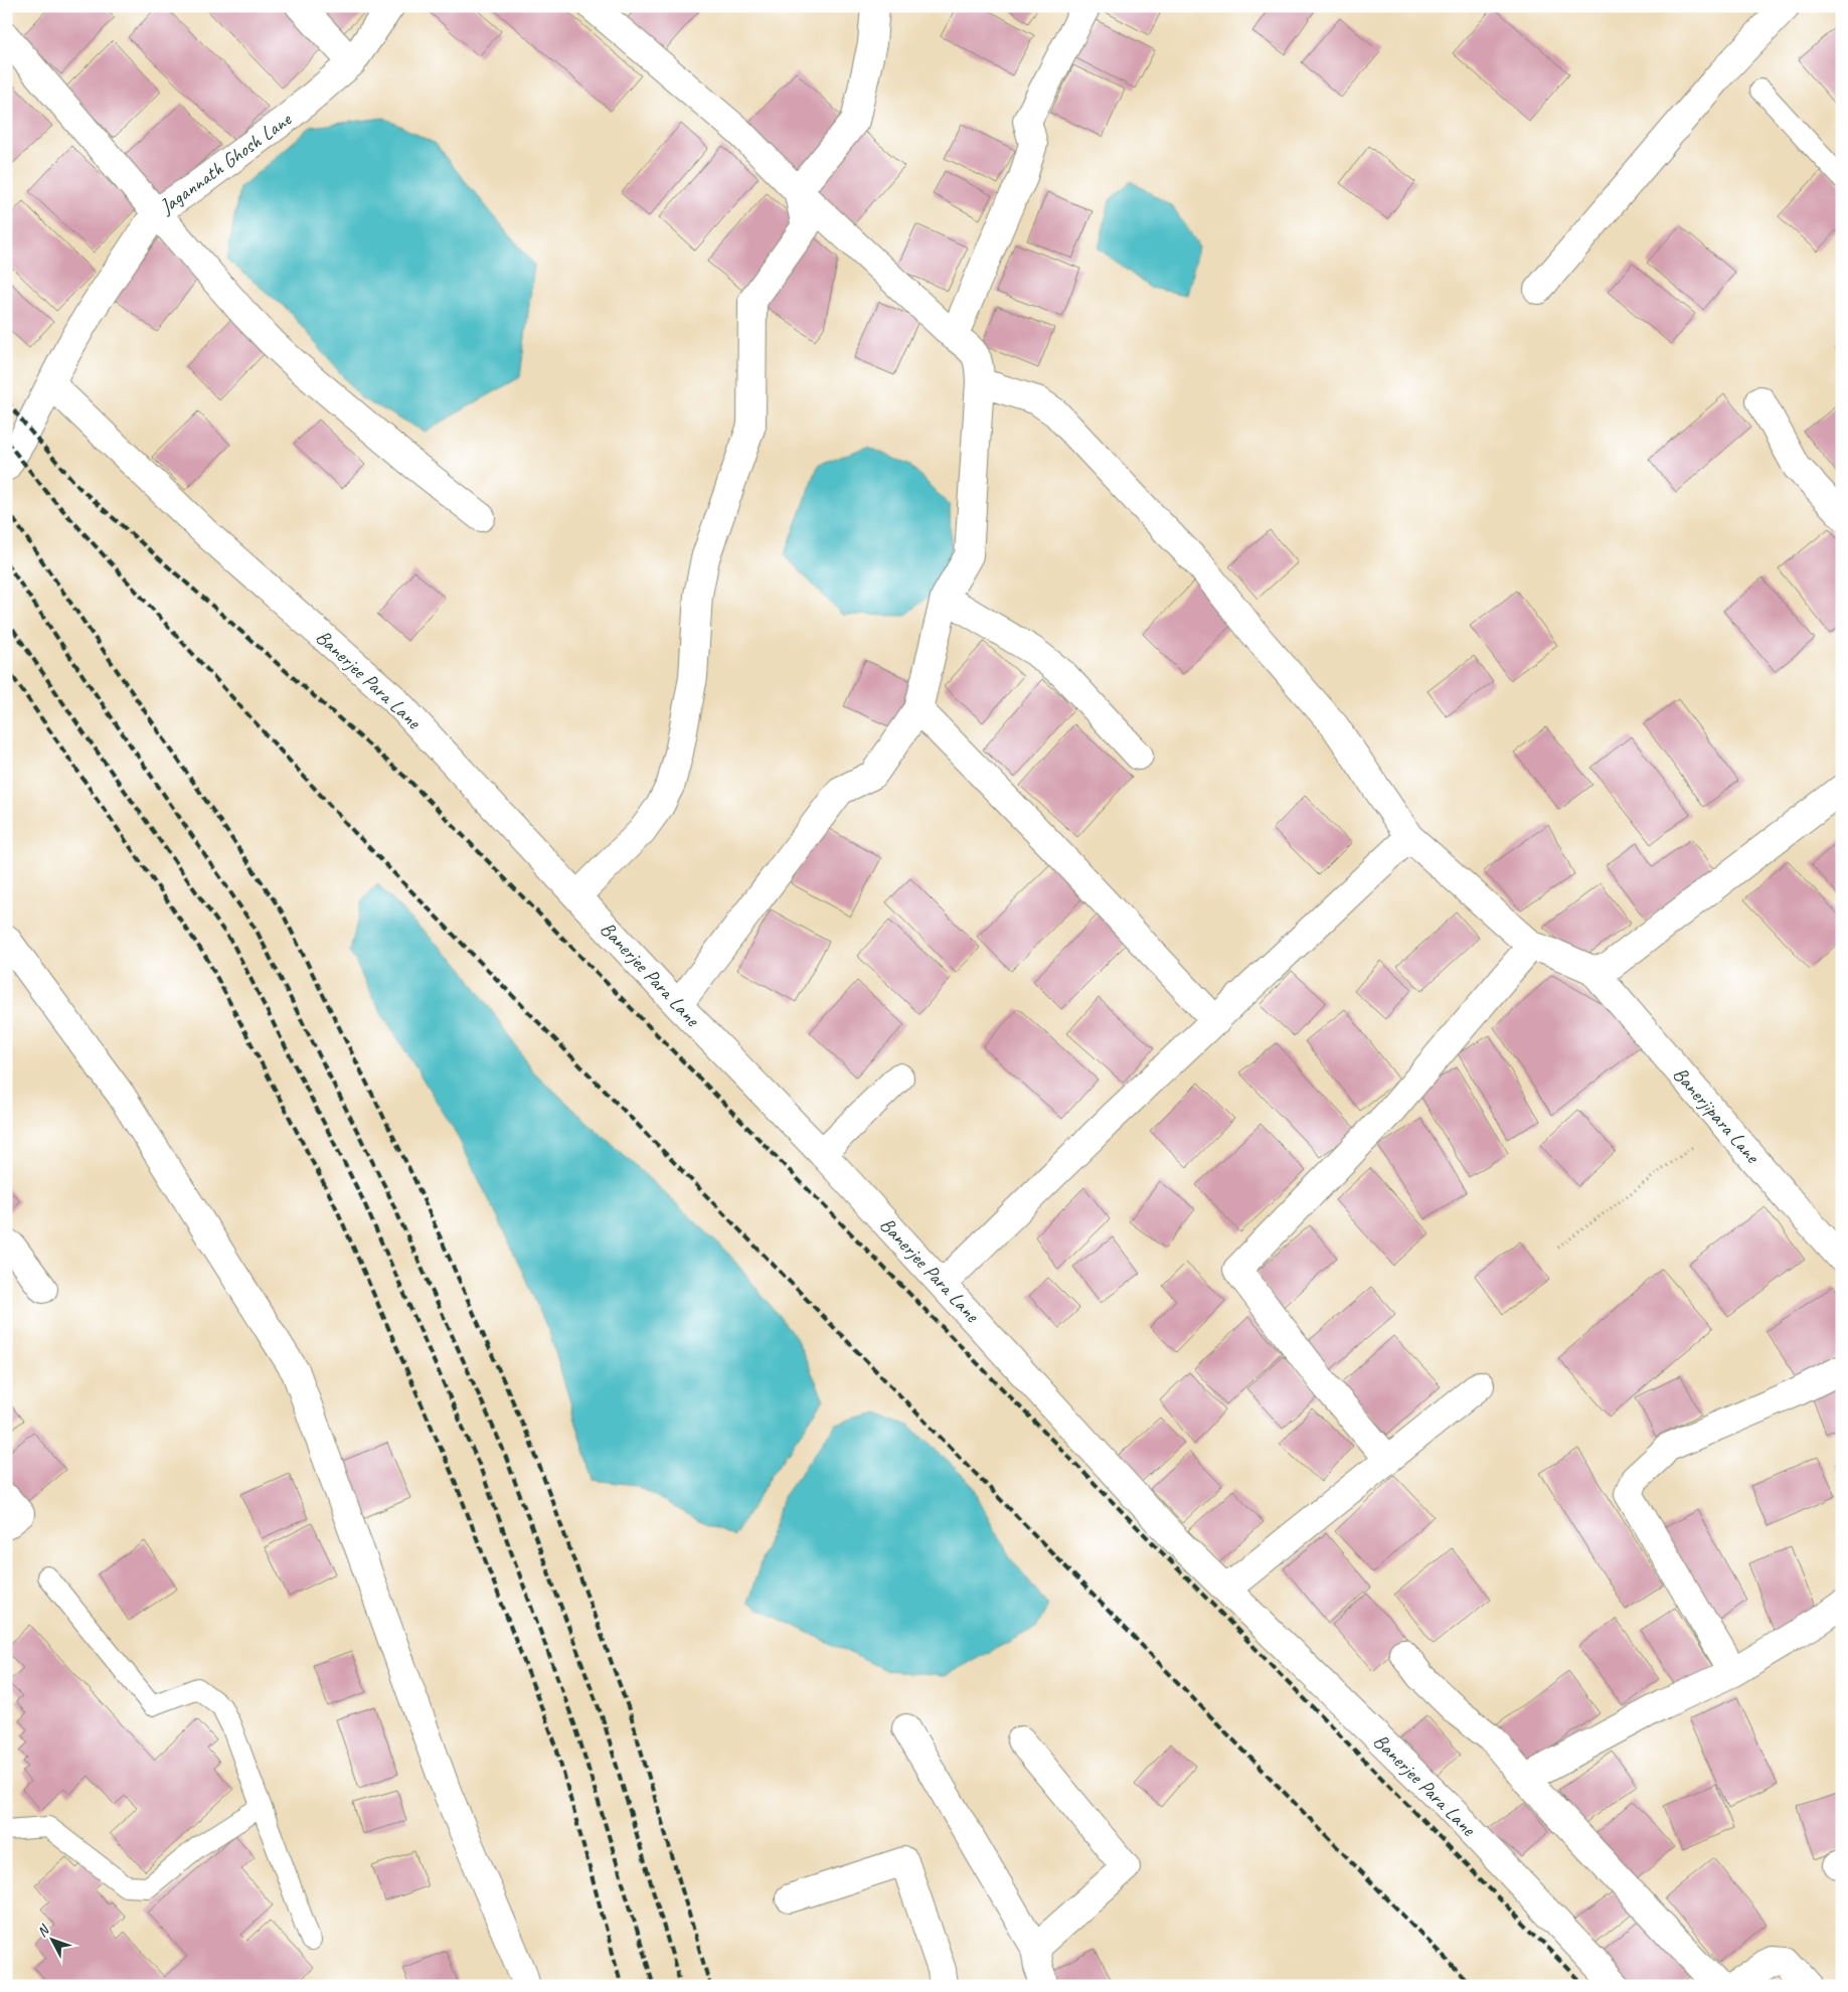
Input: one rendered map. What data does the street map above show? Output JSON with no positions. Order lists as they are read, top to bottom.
{
  "streets": {
    "street": ["Jagannath Ghosh Lane", "Banerjee Para Lane", "Banerjipara Lane"]
  },
  "crossings": [
    ["Jagannath Ghosh Lane", "Banerjee Para Lane"]
  ],
  "north": "top left"
}
